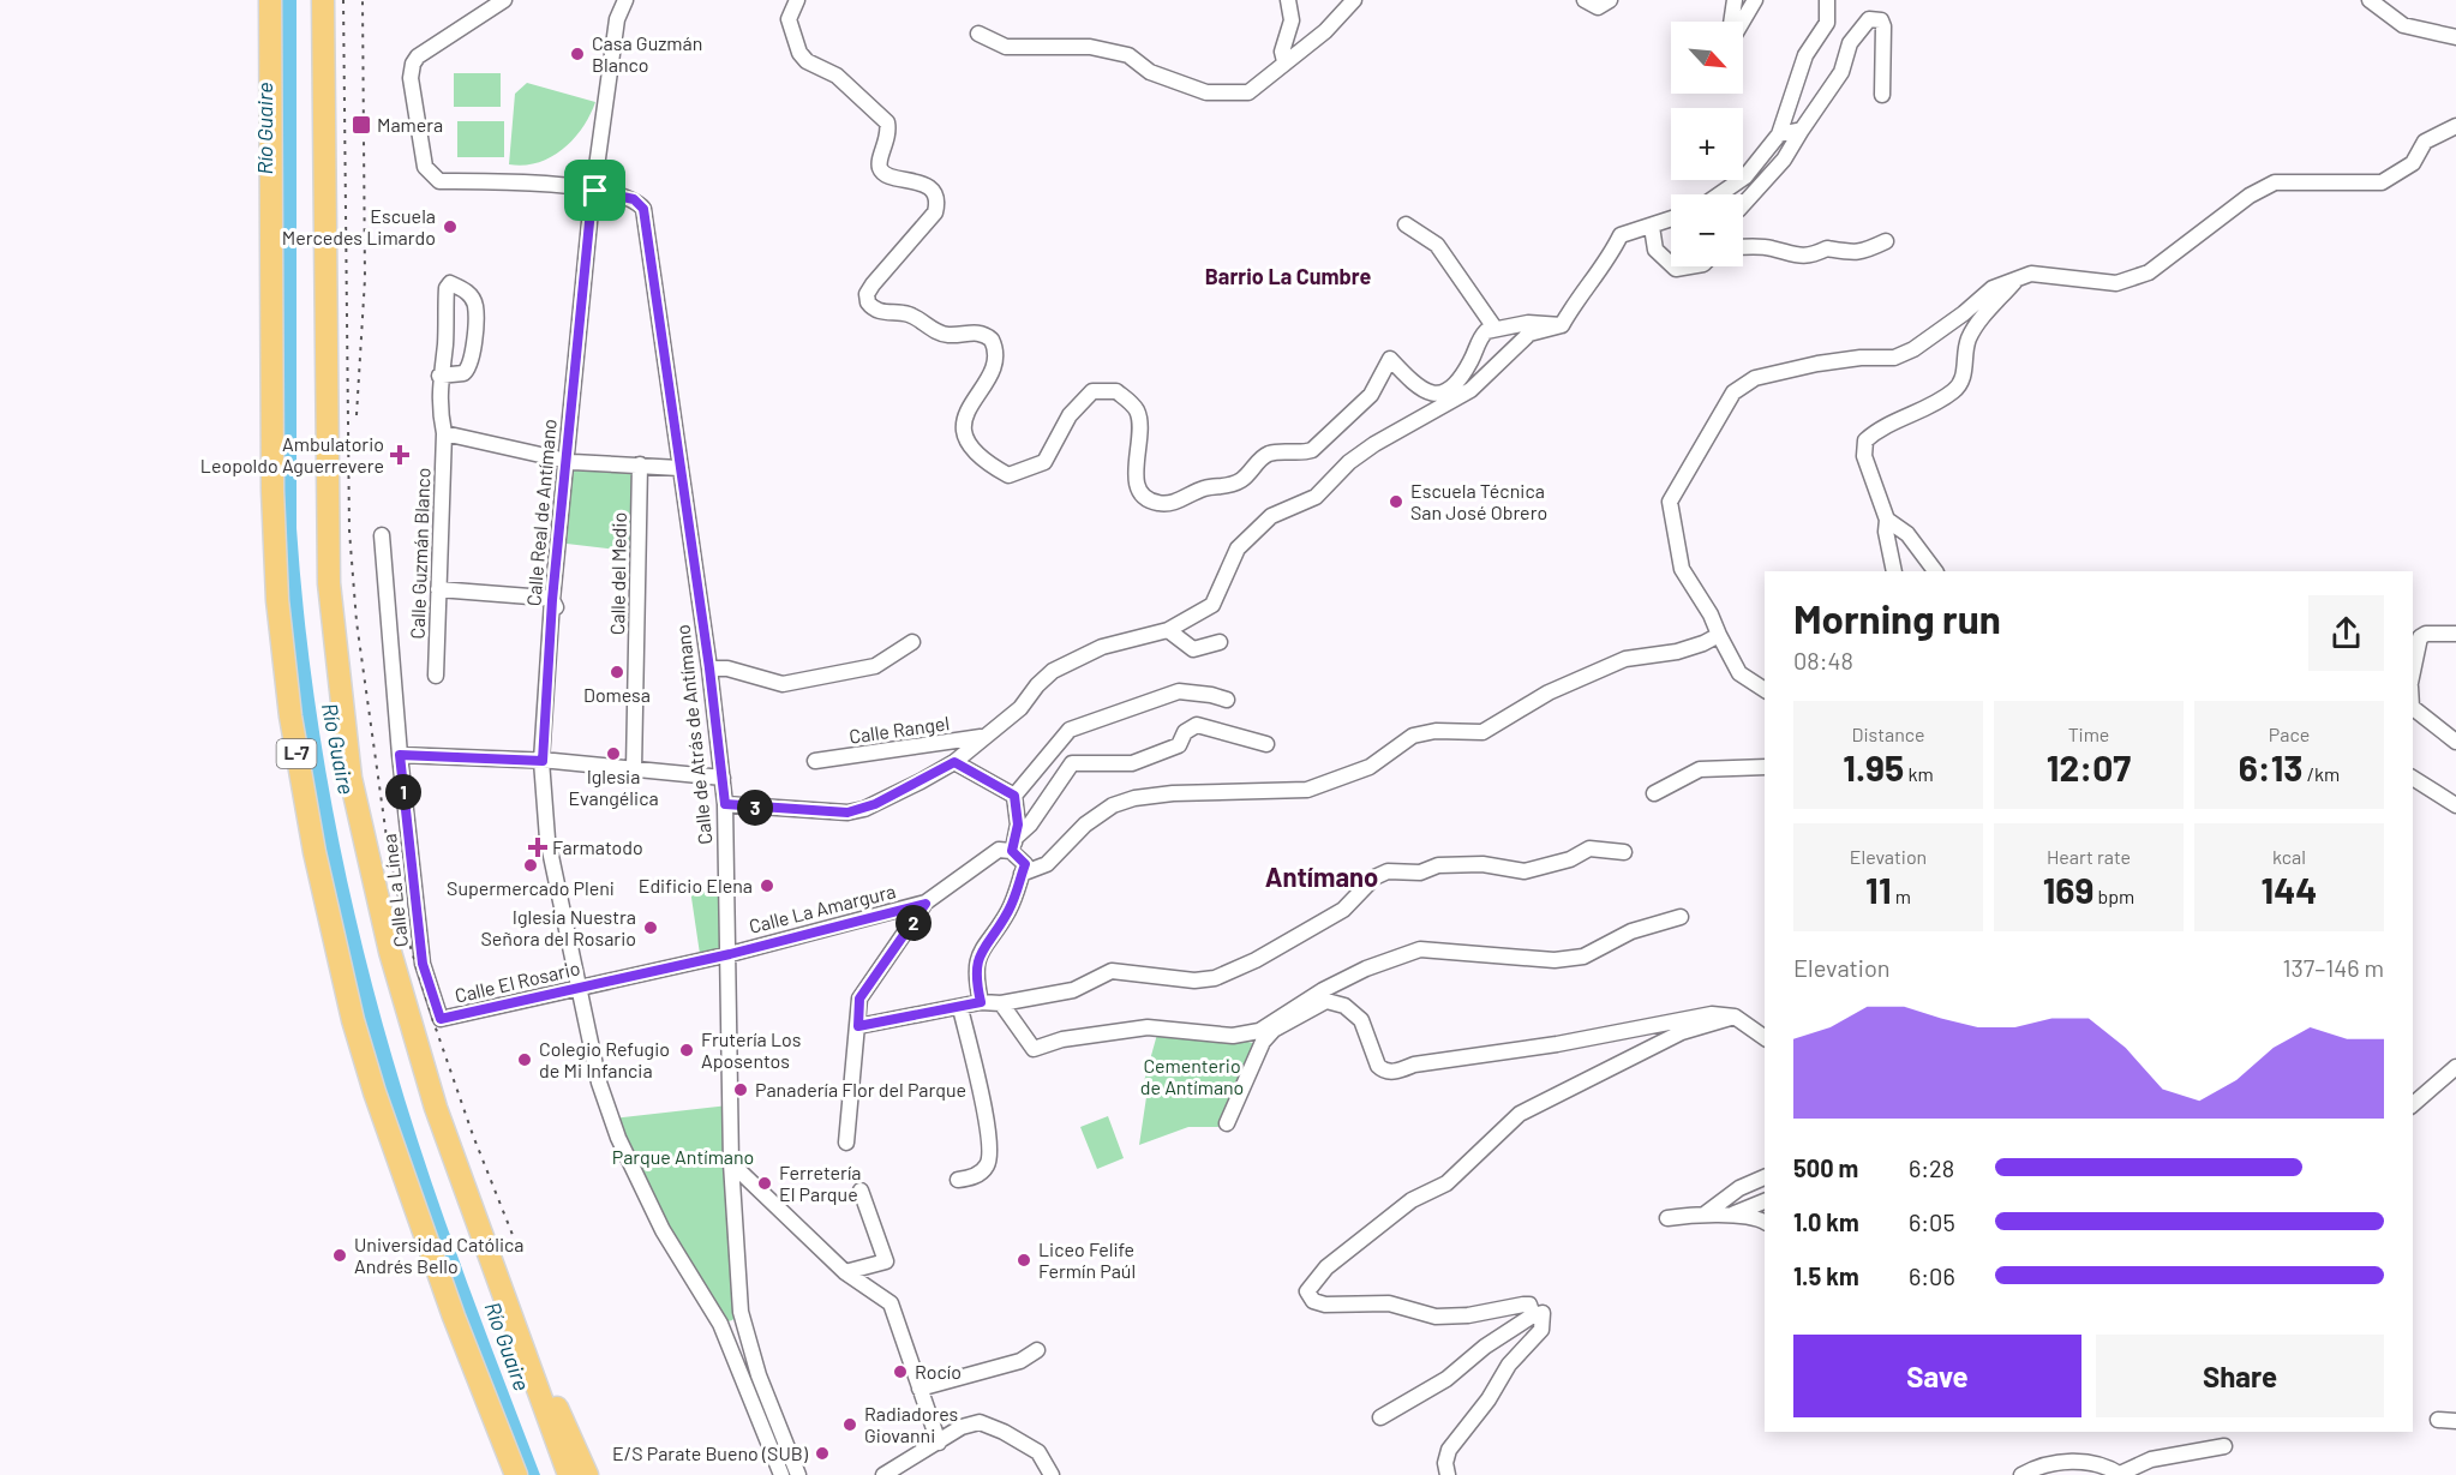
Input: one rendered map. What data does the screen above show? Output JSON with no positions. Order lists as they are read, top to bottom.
{
  "streets": {
    "highway": ["L-7"],
    "street": [
      "Calle Real de Antímano",
      "Calle Guzmán Blanco",
      "Calle del Medio",
      "Calle Rangel",
      "Calle de Atrás de Antímano",
      "Calle La Línea",
      "Calle La Amargura",
      "Calle El Rosario"
    ]
  },
  "crossings": [
    ["Calle Real de Antímano", "Calle de Atrás de Antímano"],
    ["Calle Real de Antímano", "Calle El Rosario"],
    ["Calle de Atrás de Antímano", "Calle La Amargura"],
    ["Calle de Atrás de Antímano", "Calle El Rosario"],
    ["Calle La Línea", "Calle El Rosario"],
    ["Calle La Amargura", "Calle El Rosario"]
  ],
  "districts": ["Barrio La Cumbre", "Antímano"],
  "water": ["Río Guaire"],
  "parks": ["Cementerio de Antímano", "Parque Antímano"],
  "places": {
    "other": [
      "Casa Guzmán Blanco",
      "Escuela Mercedes Limardo",
      "Escuela Técnica San José Obrero",
      "Domesa",
      "Iglesia Evangélica",
      "Supermercado Pleni",
      "Edificio Elena",
      "Iglesia Nuestra Señora del Rosario",
      "Frutería Los Aposentos",
      "Colegio Refugio de Mi Infancia",
      "Panadería Flor del Parque",
      "Ferretería El Parque",
      "Universidad Católica Andrés Bello",
      "Liceo Felife Fermín Paúl",
      "Rocío",
      "Radiadores Giovanni",
      "E/S Parate Bueno (SUB)"
    ],
    "transit": ["Mamera"],
    "health": ["Ambulatorio Leopoldo Aguerrevere", "Farmatodo"]
  },
  "north": "bottom right",
  "page": {
    "map_buttons": ["+", "−"],
    "heading": ["Morning run", "08:48"],
    "stats": [
      ["Distance", "1.95 km"],
      ["Time", "12:07"],
      ["Pace", "6:13 /km"],
      ["Elevation", "11 m"],
      ["Heart rate", "169 bpm"],
      ["kcal", "144"]
    ],
    "pins": ["1", "3", "2"],
    "chart": ["Elevation", "137–146 m"],
    "list": [
      {
        "name": "500 m",
        "note": "6:28"
      },
      {
        "name": "1.0 km",
        "note": "6:05"
      },
      {
        "name": "1.5 km",
        "note": "6:06"
      }
    ],
    "buttons": ["Save", "Share"]
  }
}
